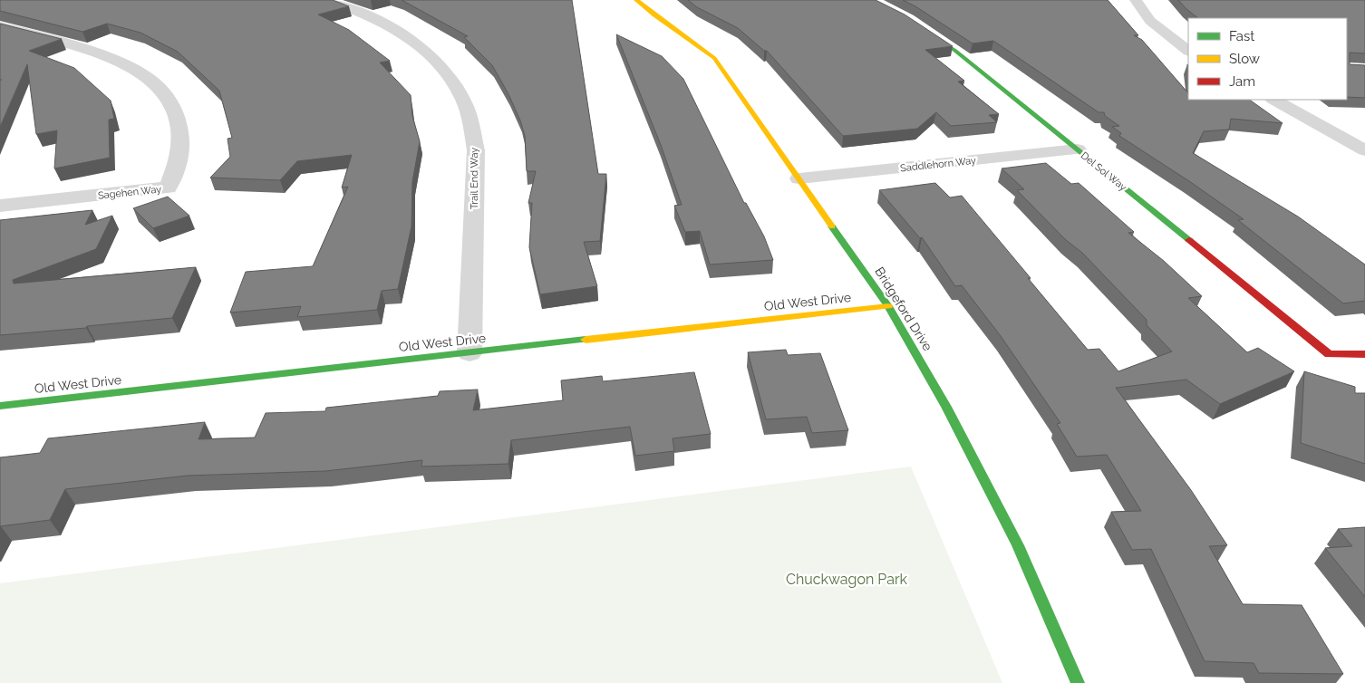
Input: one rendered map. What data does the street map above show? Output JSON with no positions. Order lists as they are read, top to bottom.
{
  "streets": {
    "street": [
      "Saddlehorn Way",
      "Del Sol Way",
      "Trail End Way",
      "Sagehen Way",
      "Old West Drive",
      "Bridgeford Drive"
    ]
  },
  "crossings": [
    ["Saddlehorn Way", "Del Sol Way"],
    ["Saddlehorn Way", "Bridgeford Drive"],
    ["Trail End Way", "Old West Drive"],
    ["Old West Drive", "Bridgeford Drive"]
  ],
  "parks": ["Chuckwagon Park"],
  "legend": ["Fast", "Slow", "Jam"]
}
